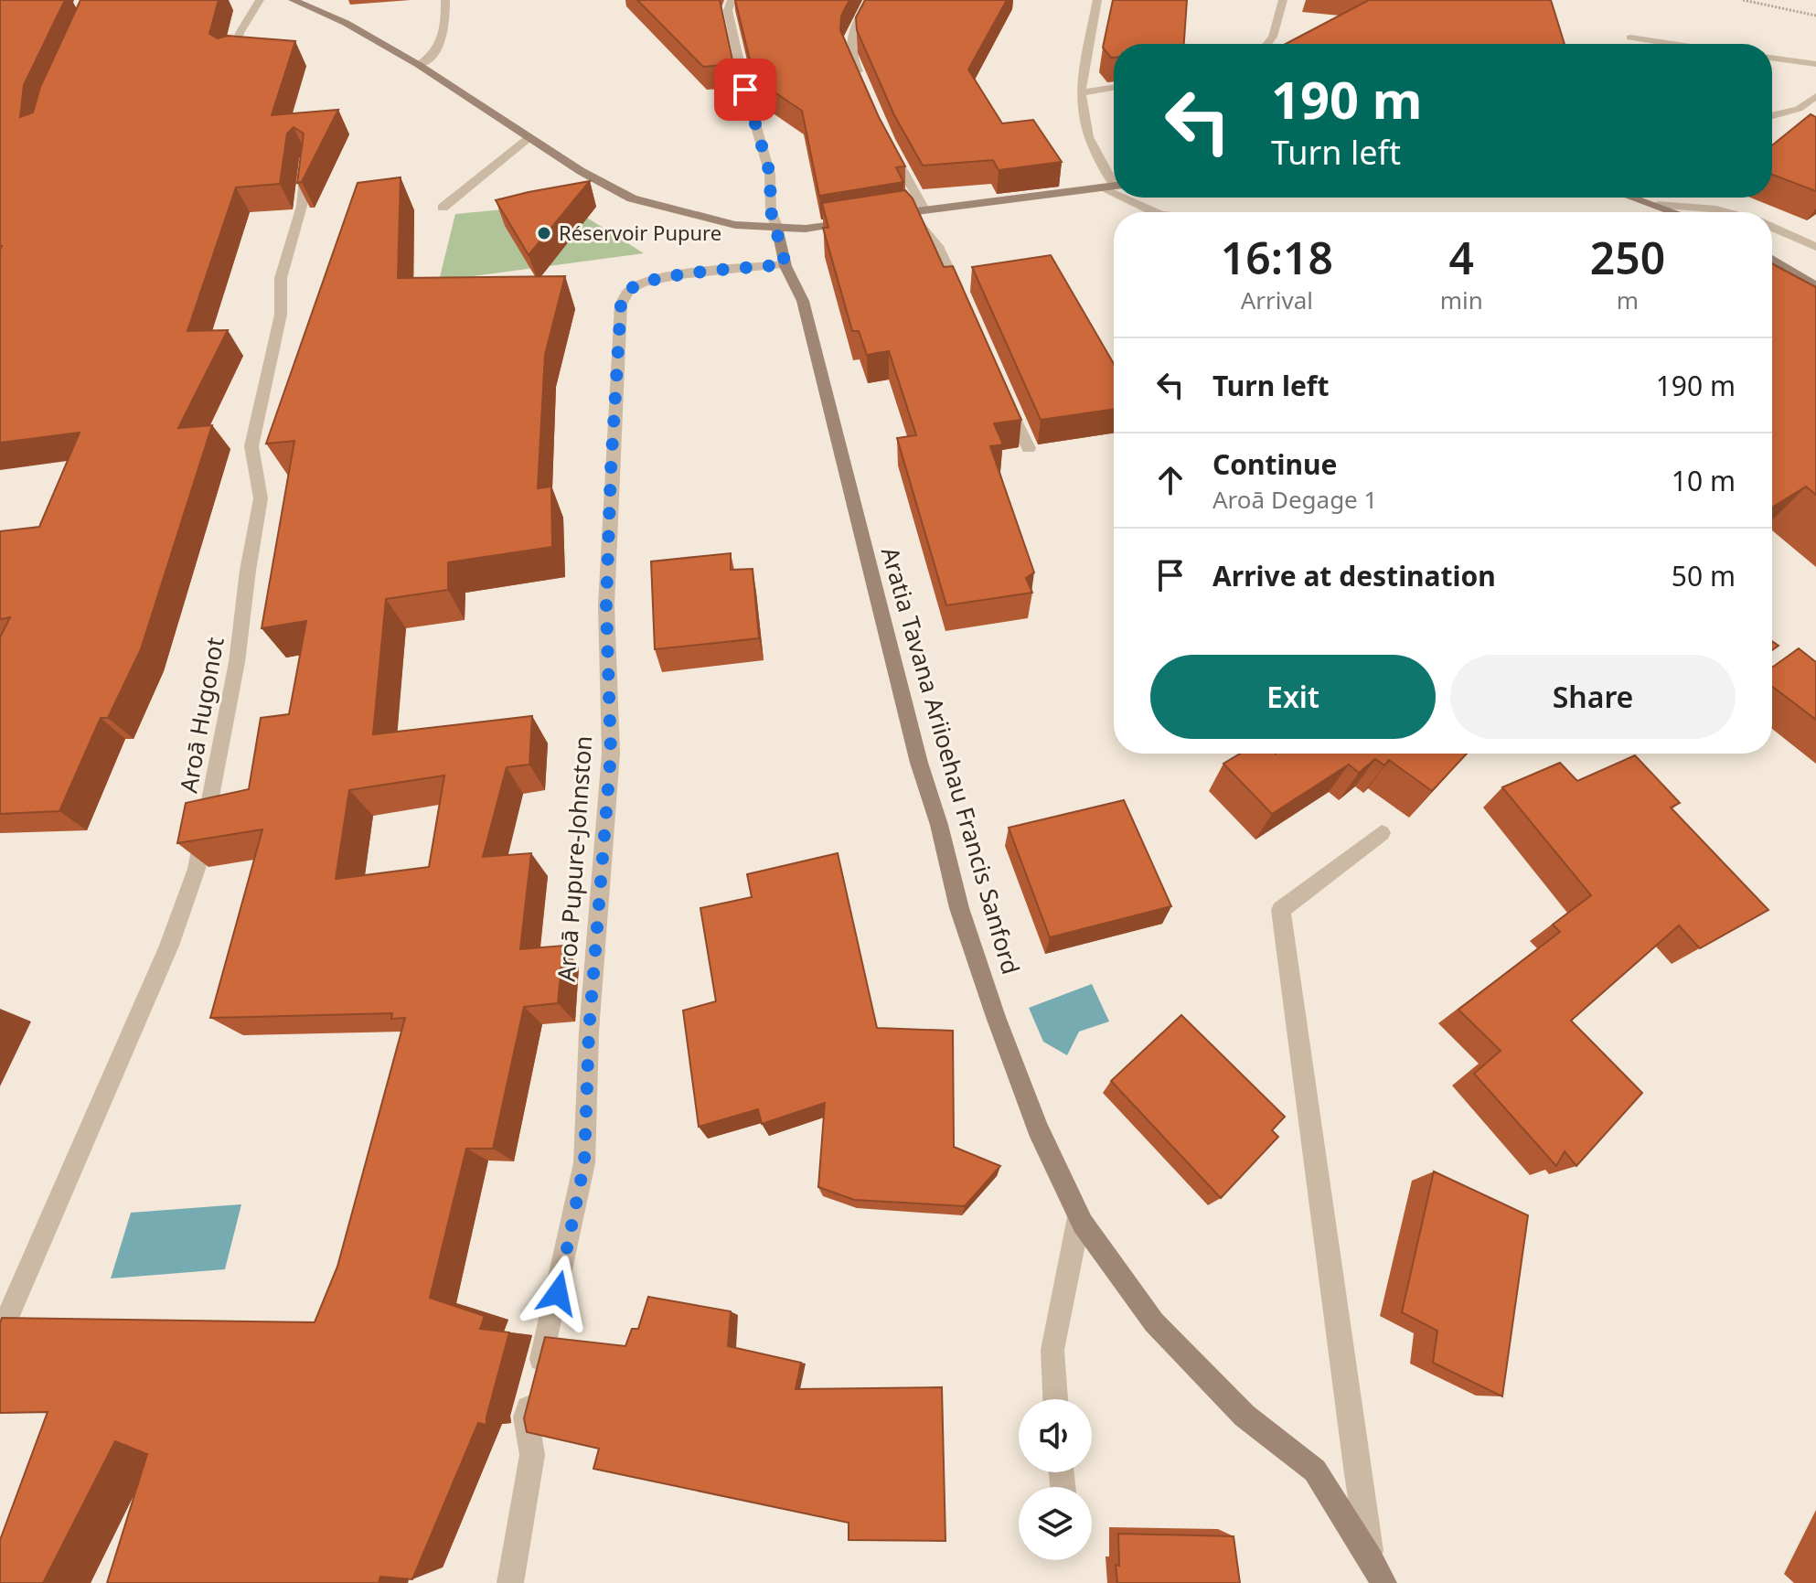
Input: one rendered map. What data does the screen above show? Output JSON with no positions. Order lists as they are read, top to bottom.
{
  "streets": {
    "street": ["Aroā Hugonot", "Aratia Tavana Ariioehau Francis Sanford", "Aroā Pupure-Johnston"]
  },
  "crossings": [
    ["Aratia Tavana Ariioehau Francis Sanford", "Aroā Pupure-Johnston"]
  ],
  "places": ["Réservoir Pupure"],
  "page": {
    "turn": ["190 m", "Turn left"],
    "eta": [
      "16:18",
      "Arrival",
      "4",
      "min",
      "250",
      "m"
    ],
    "list": [
      {
        "name": "Turn left",
        "value": "190 m"
      },
      {
        "name": "Continue",
        "note": "Aroā Degage 1",
        "value": "10 m"
      },
      {
        "name": "Arrive at destination",
        "value": "50 m"
      }
    ],
    "buttons": ["Exit", "Share"]
  }
}
